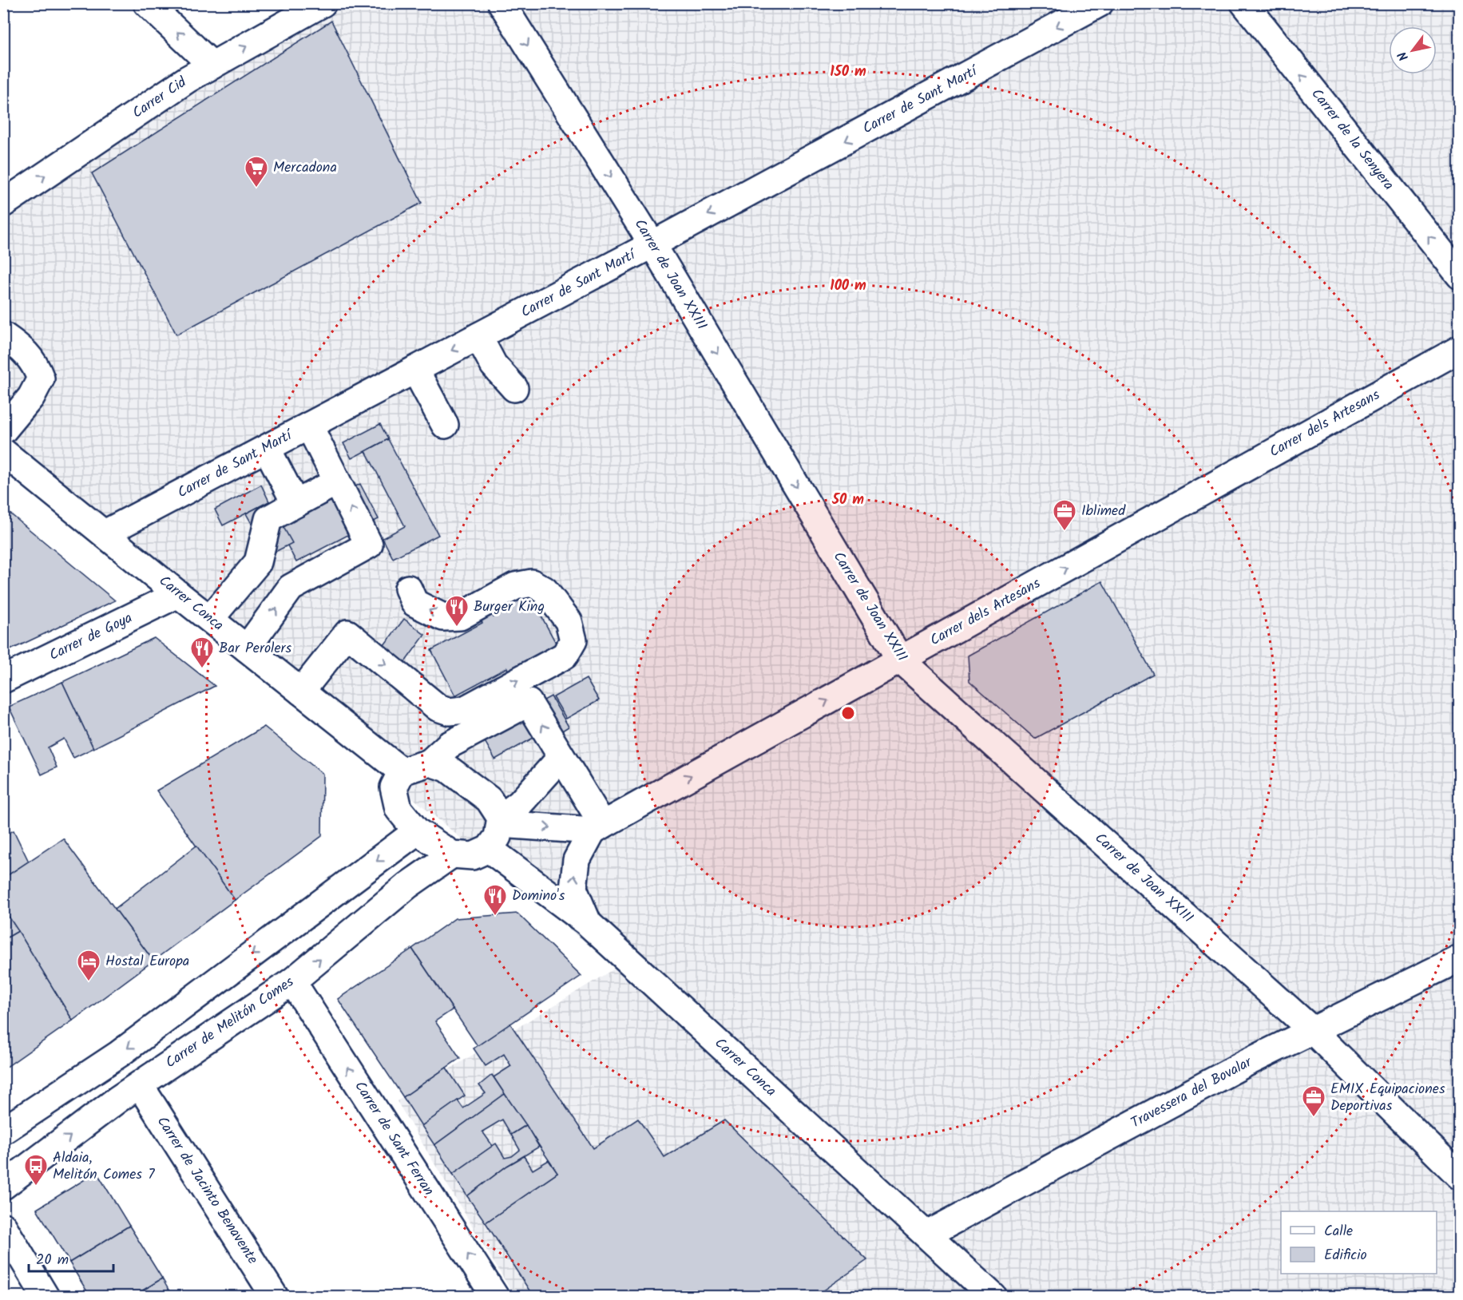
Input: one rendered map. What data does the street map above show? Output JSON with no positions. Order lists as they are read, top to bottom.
{
  "streets": {
    "street": [
      "Carrer Cid",
      "Carrer de Sant Martí",
      "Carrer de la Senyera",
      "Carrer de Joan XXIII",
      "Carrer dels Artesans",
      "Carrer Conca",
      "Carrer de Goya",
      "Carrer de Melitón Comes",
      "Travessera del Bovalar",
      "Carrer de Sant Ferran",
      "Carrer de Jacinto Benavente"
    ]
  },
  "crossings": [
    ["Carrer de Sant Martí", "Carrer de Joan XXIII"],
    ["Carrer de Sant Martí", "Carrer Conca"],
    ["Carrer de Joan XXIII", "Carrer dels Artesans"],
    ["Carrer de Joan XXIII", "Travessera del Bovalar"],
    ["Carrer Conca", "Carrer de Goya"],
    ["Carrer Conca", "Carrer de Melitón Comes"],
    ["Carrer Conca", "Travessera del Bovalar"],
    ["Carrer de Melitón Comes", "Carrer de Sant Ferran"],
    ["Carrer de Melitón Comes", "Carrer de Jacinto Benavente"]
  ],
  "one_way": [
    "Carrer Cid",
    "Carrer de Sant Martí",
    "Carrer de la Senyera",
    "Carrer de Joan XXIII",
    "Carrer dels Artesans",
    "Carrer de Sant Ferran"
  ],
  "places": {
    "supermarket": ["Mercadona"],
    "office": ["Iblimed", "EMIX Equipaciones Deportivas"],
    "restaurant": ["Burger King", "Bar Perolers", "Domino's"],
    "hotel": ["Hostal Europa"],
    "bus stop": ["Aldaia, Melitón Comes 7"]
  },
  "legend": ["Calle", "Edificio"],
  "scale_bar": "20 m",
  "north": "bottom left",
  "rings": ["150 m", "100 m", "50 m"]
}
